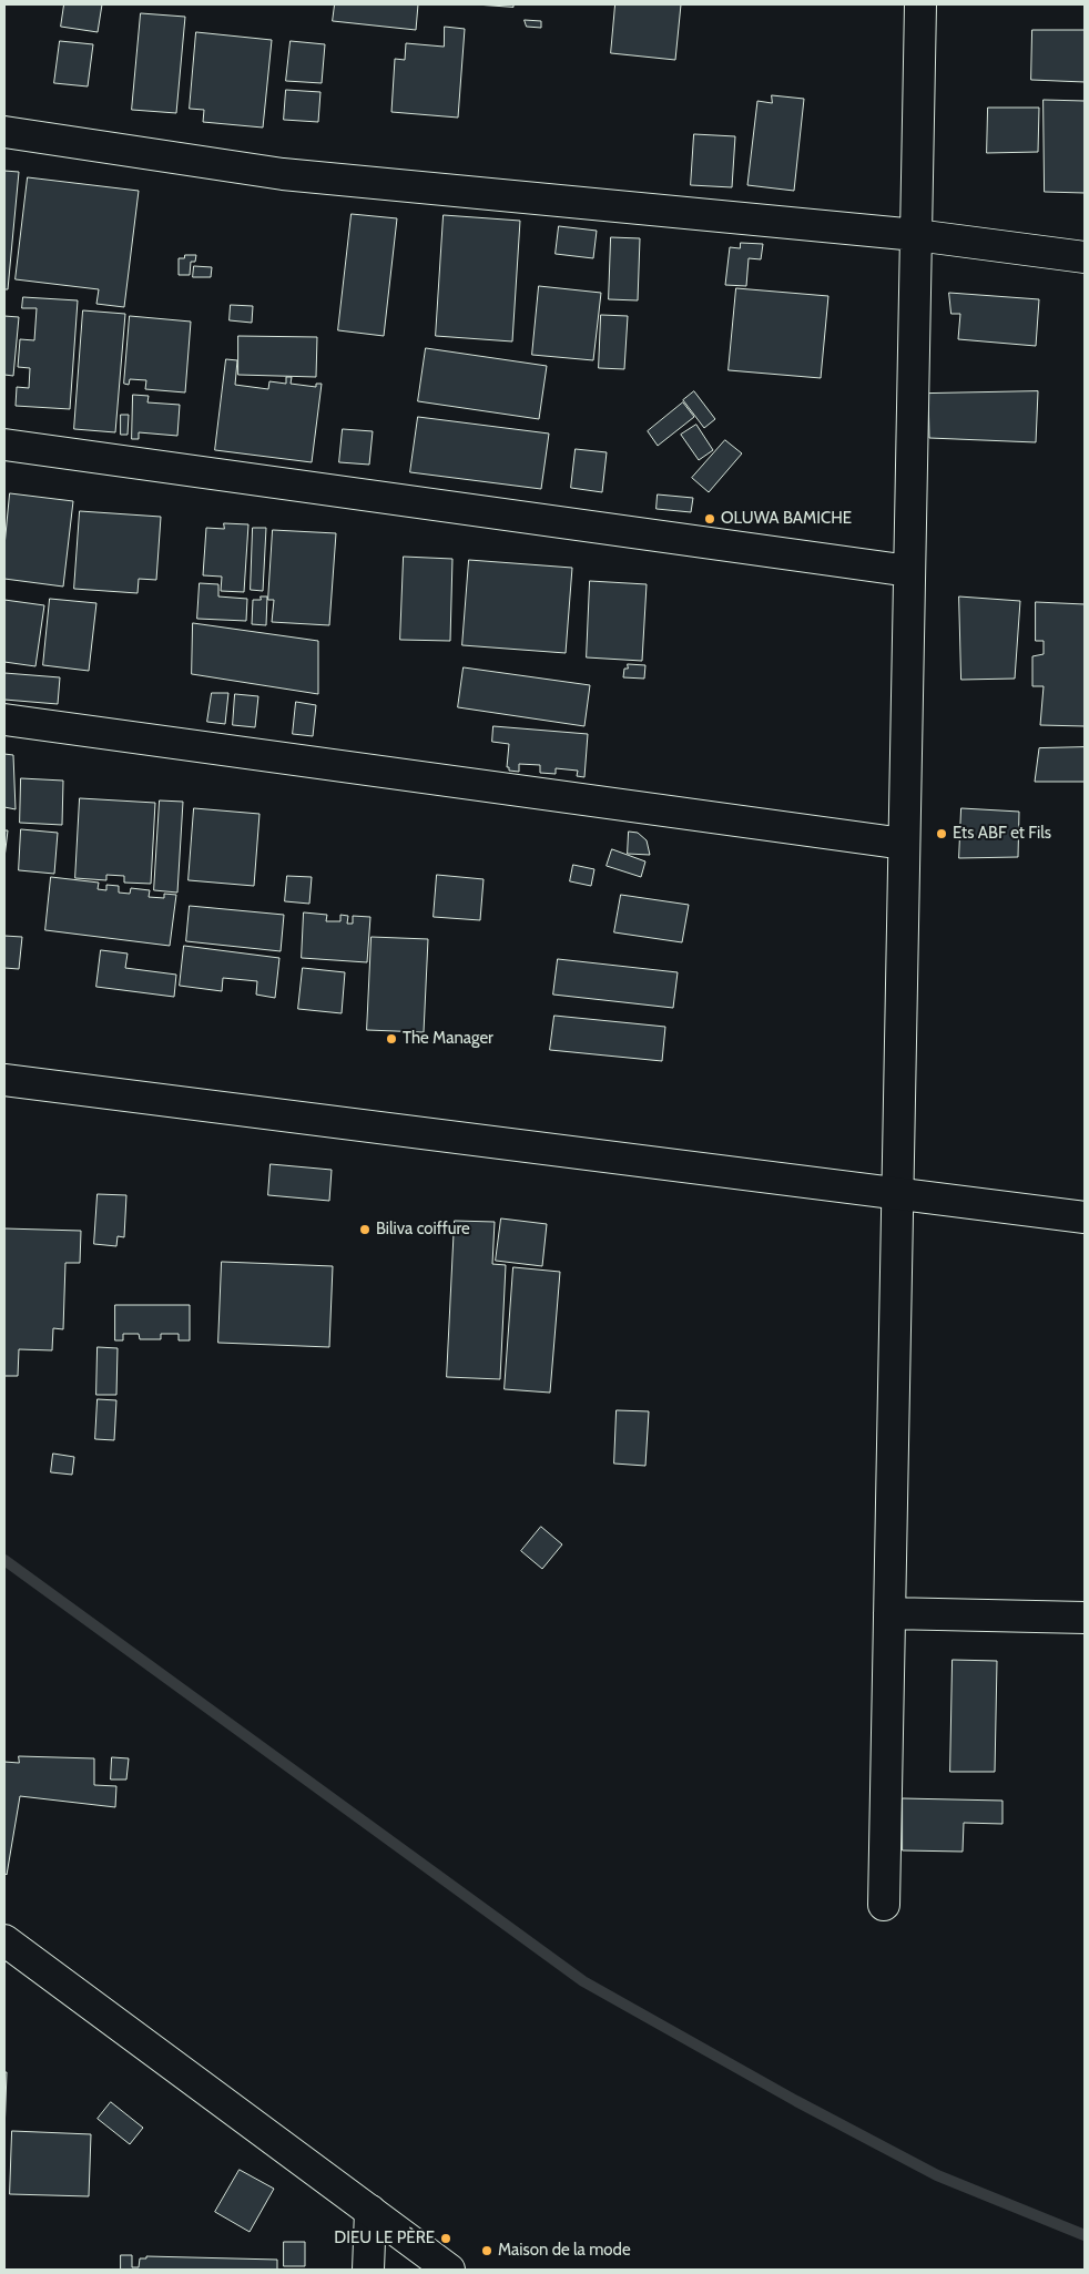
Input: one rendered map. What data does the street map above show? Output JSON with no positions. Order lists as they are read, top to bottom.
{
  "places": [
    "OLUWA BAMICHE",
    "Ets ABF et Fils",
    "The Manager",
    "Biliva coiffure",
    "DIEU LE PÈRE",
    "Maison de la mode"
  ]
}
